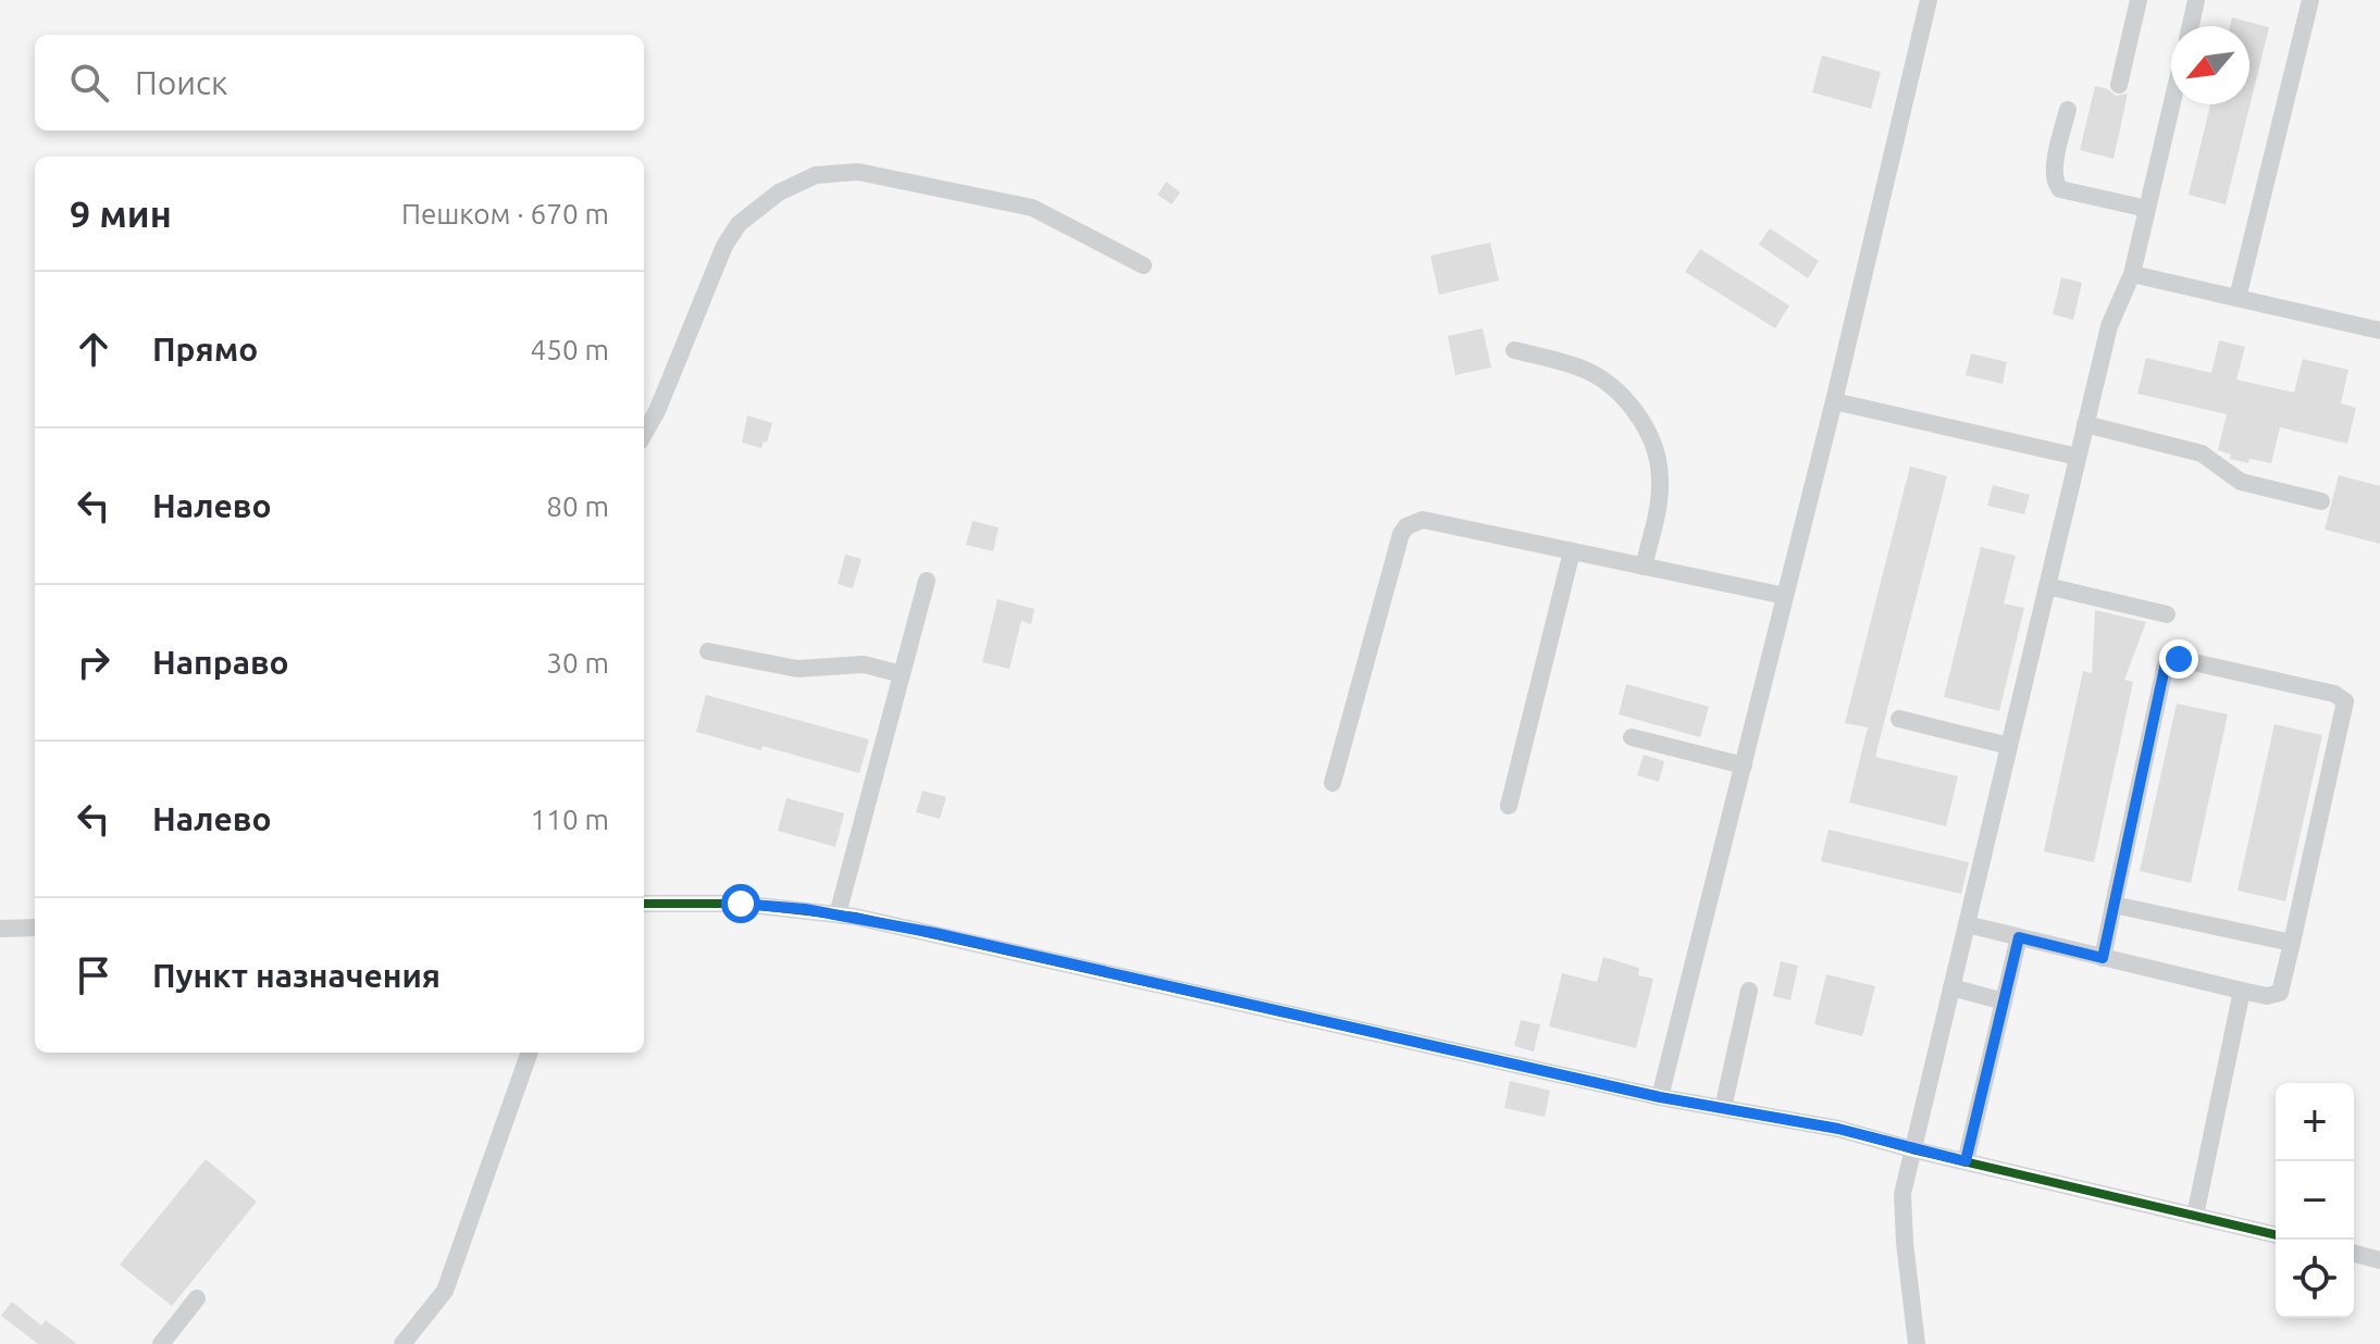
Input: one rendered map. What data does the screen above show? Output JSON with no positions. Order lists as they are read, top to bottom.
{
  "north": "bottom left",
  "page": {
    "search": "Поиск",
    "heading": ["9 мин", "Пешком · 670 m"],
    "list": [
      ["Прямо", "450 m"],
      ["Налево", "80 m"],
      ["Направо", "30 m"],
      ["Налево", "110 m"],
      "Пункт назначения"
    ],
    "map_buttons": ["+", "−"]
  }
}
